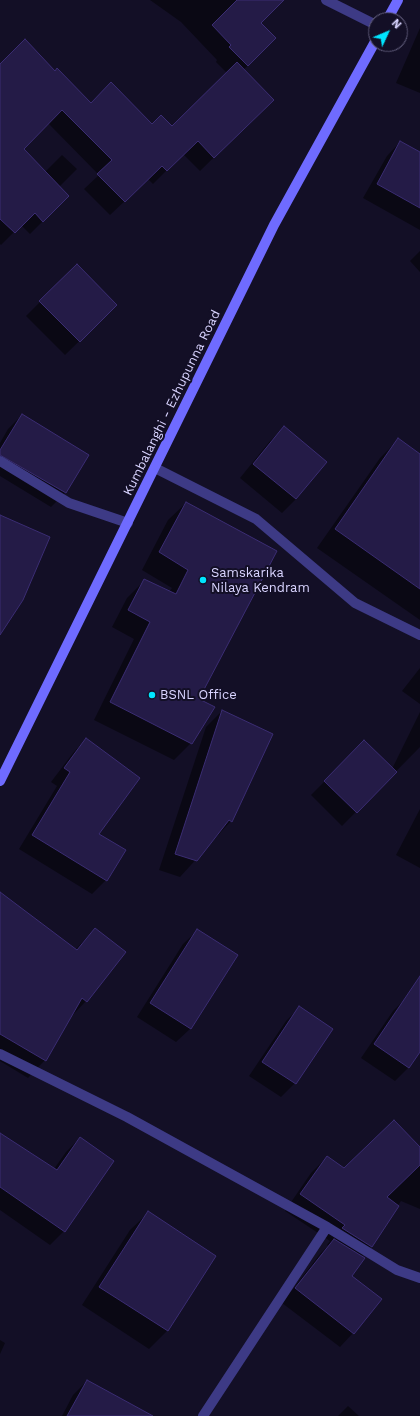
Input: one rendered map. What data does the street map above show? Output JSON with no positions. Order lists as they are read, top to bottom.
{
  "streets": {
    "main road": ["Kumbalanghi - Ezhupunna Road"]
  },
  "places": ["Samskarika Nilaya Kendram", "BSNL Office"],
  "north": "top right"
}
